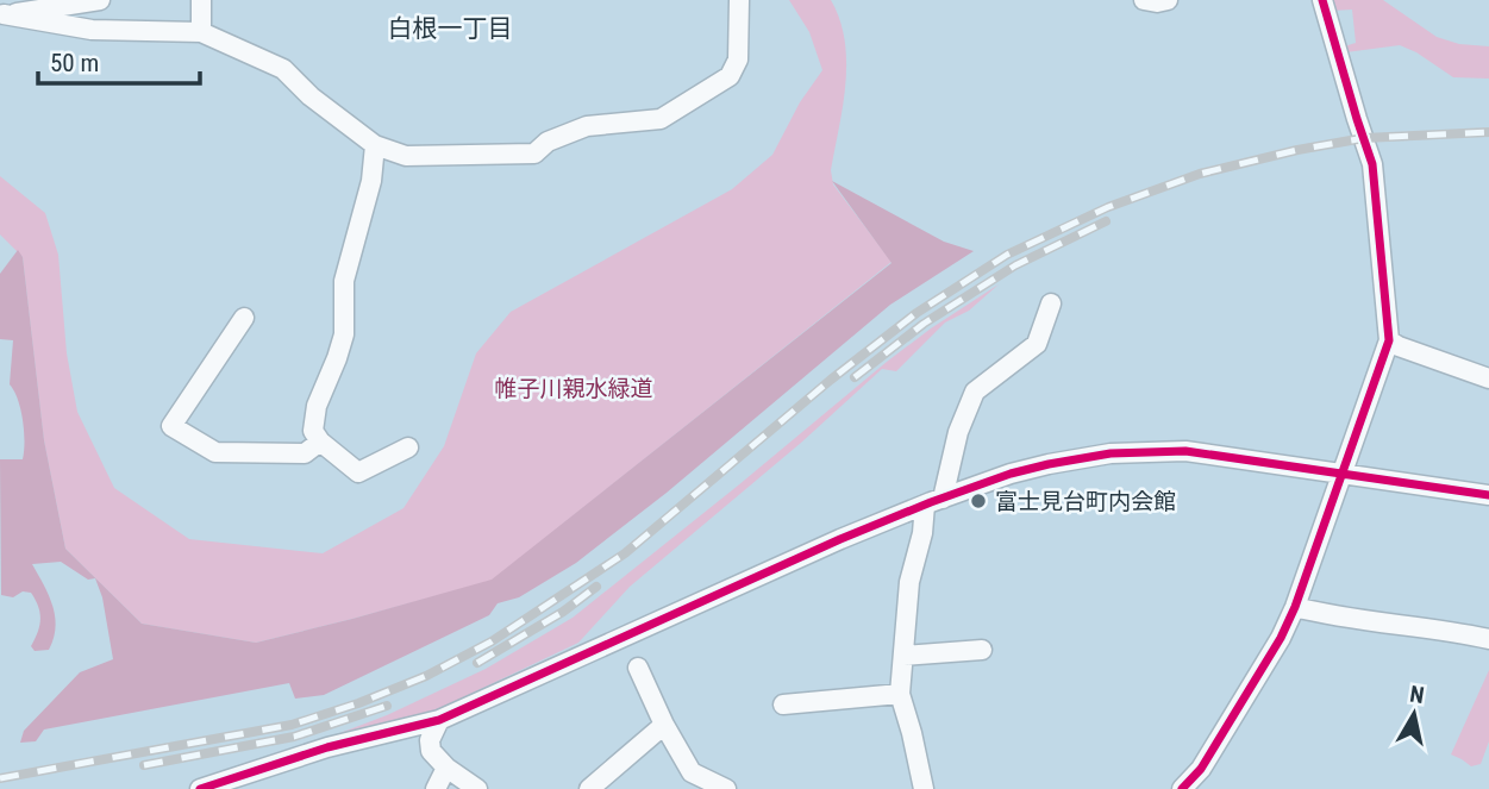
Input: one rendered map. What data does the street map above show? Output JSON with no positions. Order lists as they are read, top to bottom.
{
  "districts": ["白根一丁目"],
  "parks": ["帷子川親水緑道"],
  "places": ["富士見台町内会館"],
  "scale_bar": "50 m",
  "north": "top"
}
